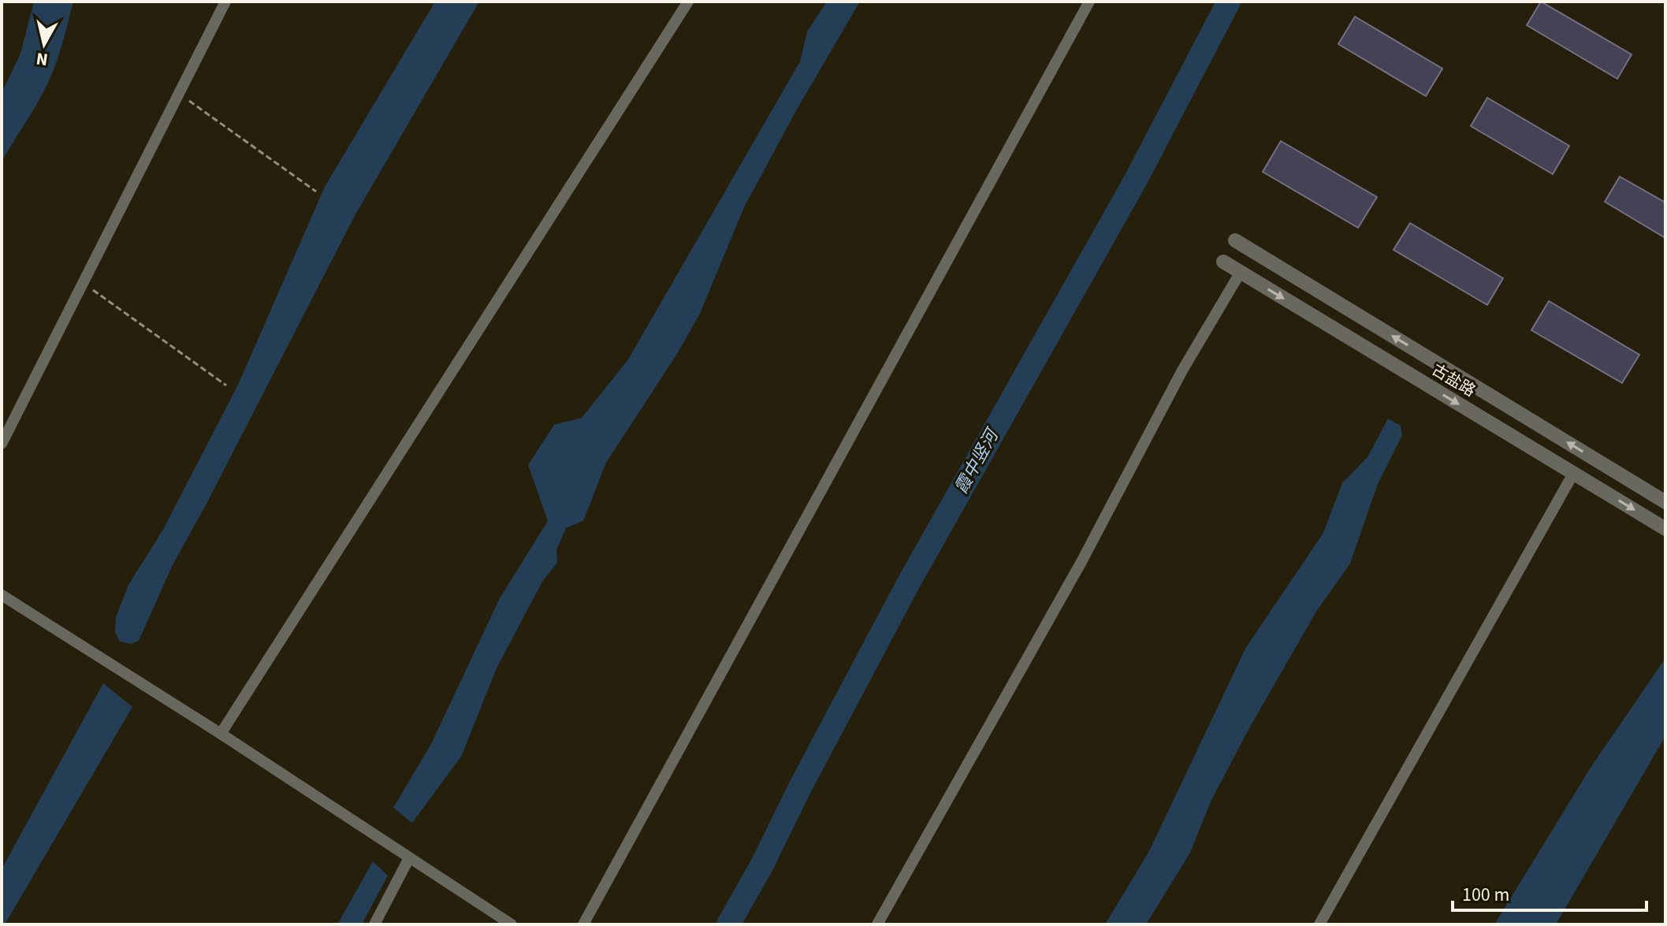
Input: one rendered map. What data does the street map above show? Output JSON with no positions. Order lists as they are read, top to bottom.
{
  "streets": {
    "street": ["古盐路"]
  },
  "water": ["霞中竖河"],
  "scale_bar": "100 m",
  "north": "bottom"
}
